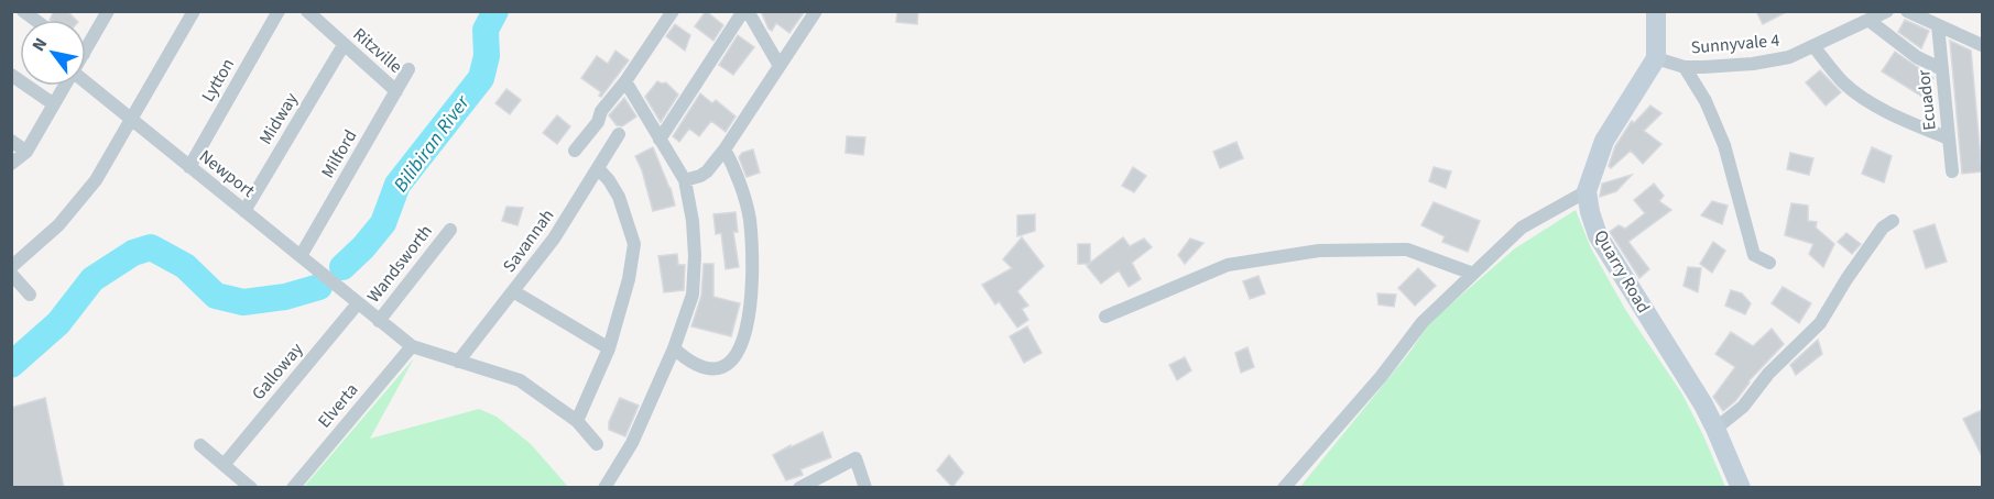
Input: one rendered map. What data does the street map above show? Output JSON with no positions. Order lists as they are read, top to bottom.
{
  "streets": {
    "street": [
      "Sunnyvale 4",
      "Ritzville",
      "Lytton",
      "Ecuador",
      "Midway",
      "Milford",
      "Newport",
      "Savannah",
      "Wandsworth",
      "Quarry Road",
      "Galloway",
      "Elverta"
    ]
  },
  "crossings": [
    ["Ritzville", "Midway"],
    ["Ritzville", "Milford"],
    ["Lytton", "Newport"],
    ["Midway", "Newport"],
    ["Milford", "Newport"],
    ["Newport", "Savannah"],
    ["Newport", "Wandsworth"],
    ["Newport", "Galloway"],
    ["Newport", "Elverta"]
  ],
  "water": ["Bilibiran River"],
  "north": "top left"
}
